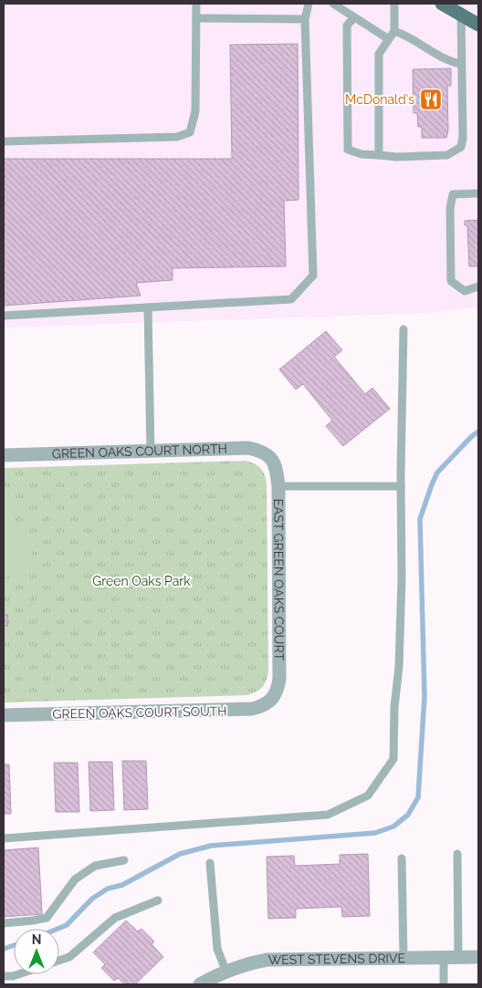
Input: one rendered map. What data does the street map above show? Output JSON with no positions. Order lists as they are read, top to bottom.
{
  "streets": {
    "street": [
      "GREEN OAKS COURT NORTH",
      "EAST GREEN OAKS COURT",
      "GREEN OAKS COURT SOUTH",
      "WEST STEVENS DRIVE"
    ]
  },
  "crossings": [
    ["GREEN OAKS COURT NORTH", "EAST GREEN OAKS COURT"],
    ["EAST GREEN OAKS COURT", "GREEN OAKS COURT SOUTH"]
  ],
  "parks": ["Green Oaks Park"],
  "places": {
    "restaurant": ["McDonald's"]
  },
  "north": "top"
}
